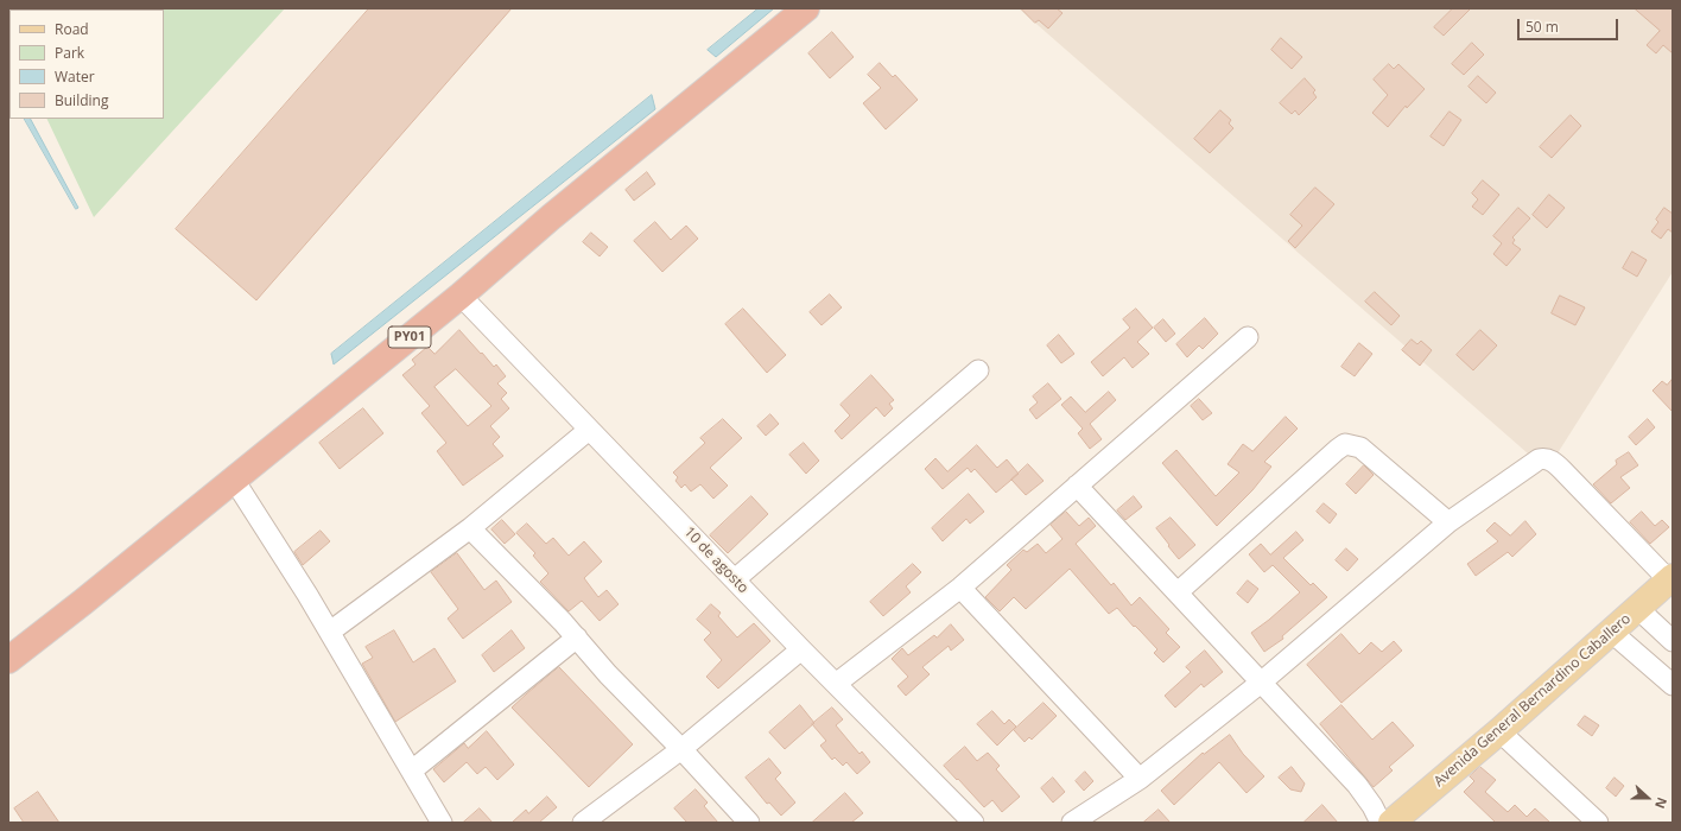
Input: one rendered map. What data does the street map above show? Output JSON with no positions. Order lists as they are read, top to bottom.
{
  "streets": {
    "highway": ["PY01"],
    "main road": ["Avenida General Bernardino Caballero"],
    "street": ["10 de agosto"]
  },
  "crossings": [
    ["PY01", "10 de agosto"]
  ],
  "legend": [
    "Road",
    "Park",
    "Water",
    "Building"
  ],
  "scale_bar": "50 m",
  "north": "right"
}
